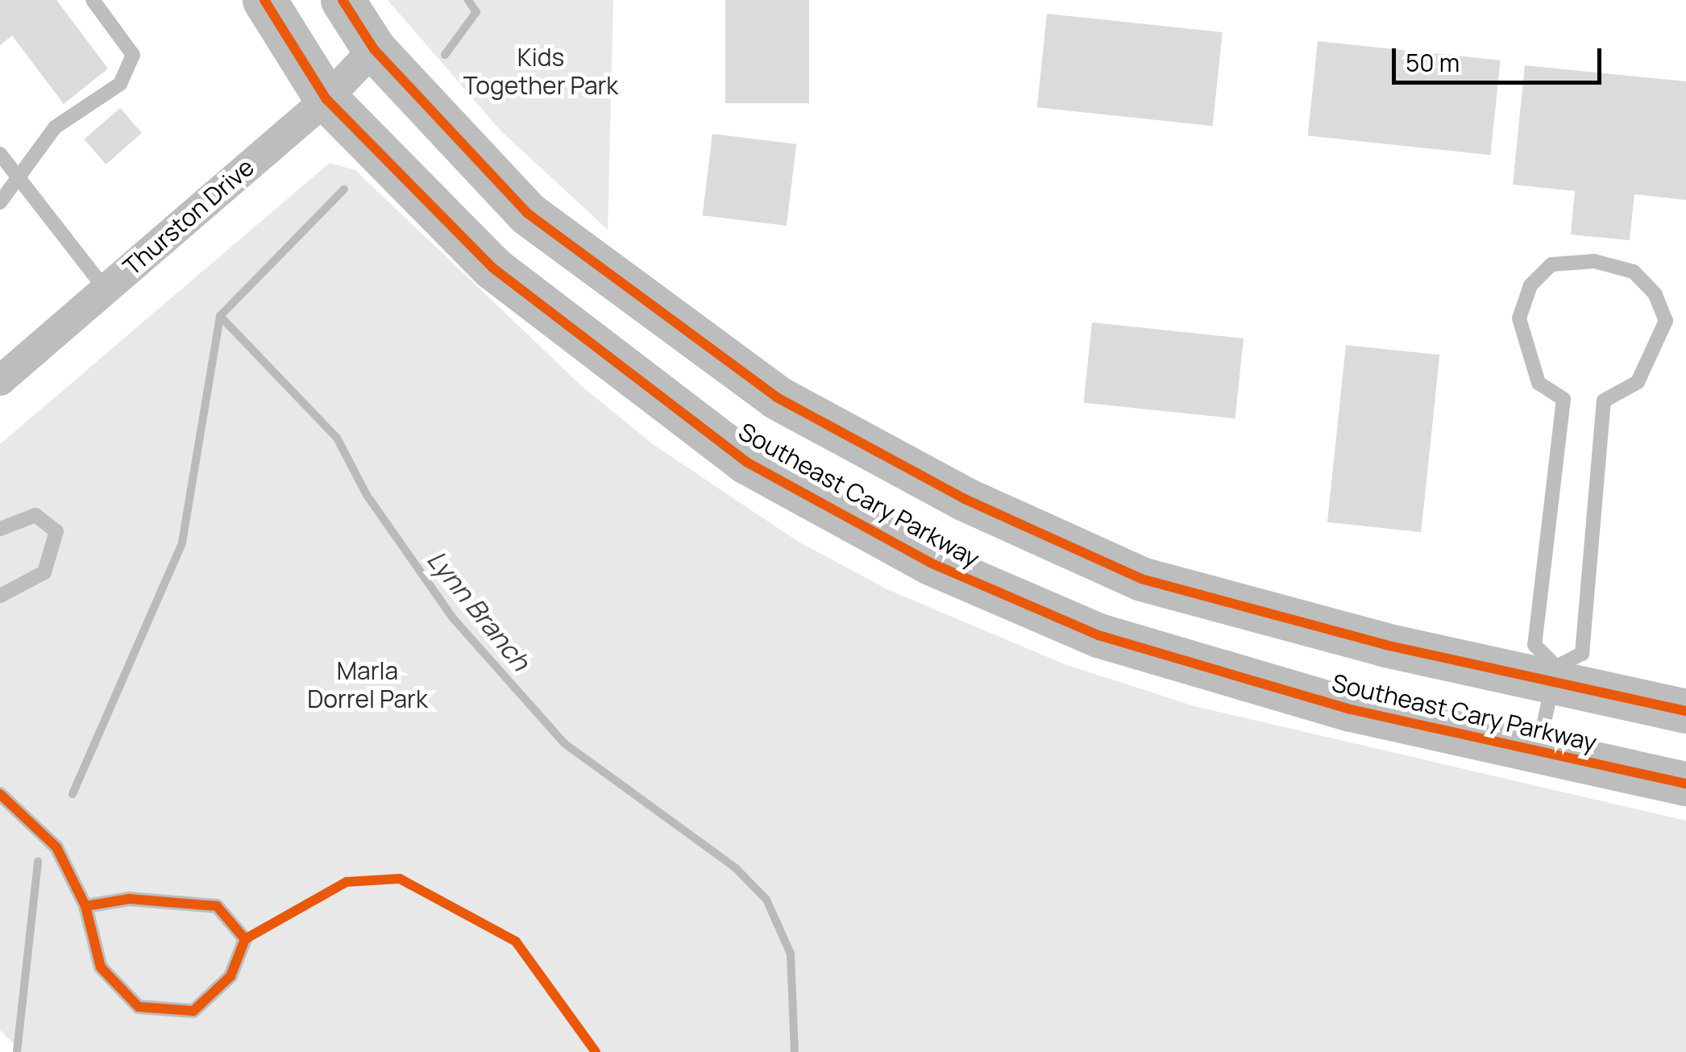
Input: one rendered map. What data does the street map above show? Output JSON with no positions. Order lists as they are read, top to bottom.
{
  "streets": {
    "main road": ["Southeast Cary Parkway"],
    "street": ["Thurston Drive"]
  },
  "crossings": [
    ["Thurston Drive", "Southeast Cary Parkway"]
  ],
  "water": ["Lynn Branch"],
  "parks": ["Kids Together Park", "Marla Dorrel Park"],
  "scale_bar": "50 m"
}
